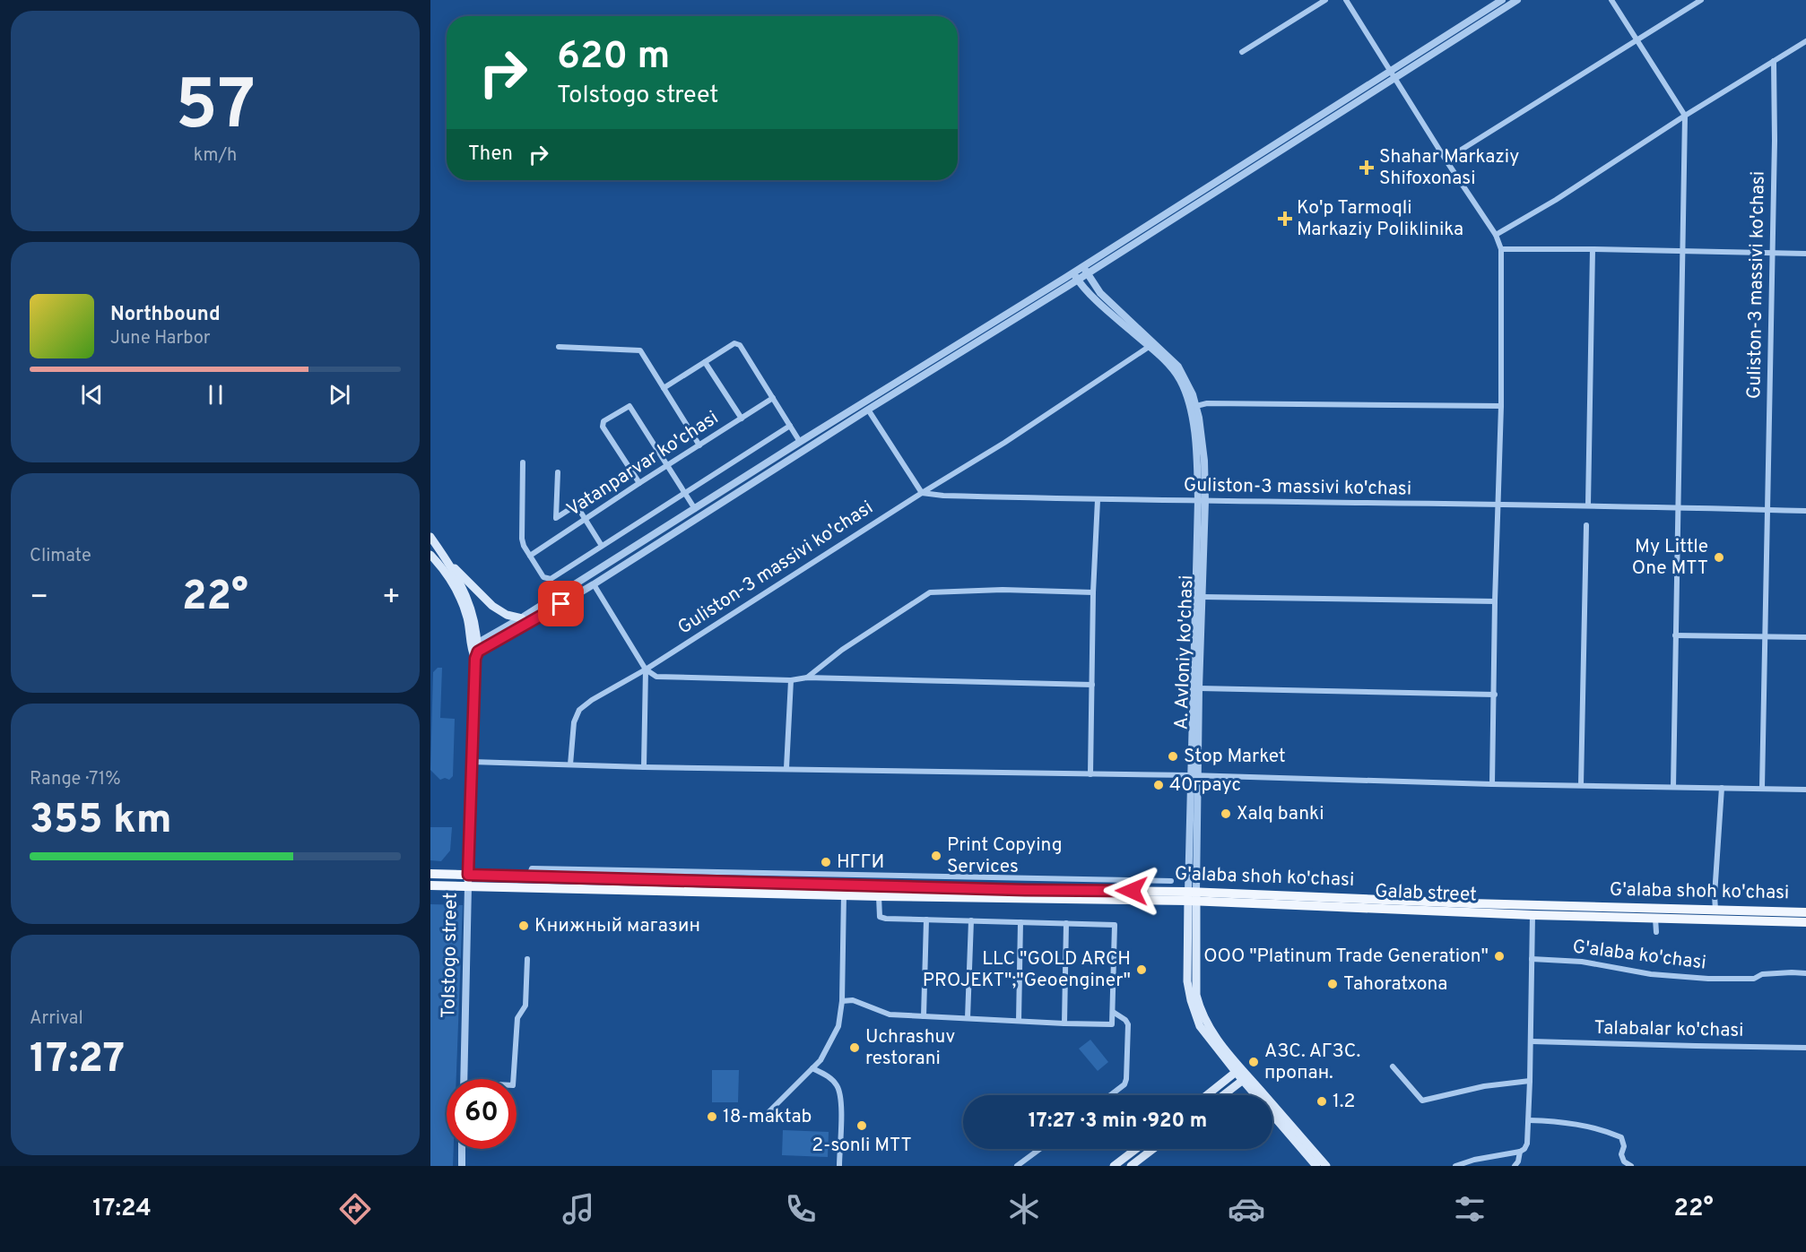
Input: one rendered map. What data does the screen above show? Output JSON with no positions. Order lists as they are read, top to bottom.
{
  "streets": {
    "main road": [
      "A. Avloniy ko'chasi",
      "G'alaba shoh ko'chasi",
      "Galab street",
      "Tolstogo street"
    ],
    "street": [
      "Guliston-3 massivi ko'chasi",
      "Vatanparvar ko'chasi",
      "G'alaba ko'chasi",
      "Talabalar ko'chasi"
    ]
  },
  "crossings": [
    ["Guliston-3 massivi ko'chasi", "A. Avloniy ko'chasi"],
    ["A. Avloniy ko'chasi", "G'alaba shoh ko'chasi"],
    ["A. Avloniy ko'chasi", "Galab street"],
    ["G'alaba shoh ko'chasi", "Galab street"],
    ["G'alaba shoh ko'chasi", "Tolstogo street"],
    ["Galab street", "Tolstogo street"]
  ],
  "places": {
    "health": ["Shahar Markaziy Shifoxonasi", "Ko'p Tarmoqli Markaziy Poliklinika"],
    "other": [
      "My Little One MTT",
      "Stop Market",
      "40граус",
      "Xalq banki",
      "Print Copying Services",
      "НГГИ",
      "Книжный магазин",
      "OOO \"Platinum Trade Generation\"",
      "LLC \"GOLD ARCH PROJEKT\";\"Geoenginer\"",
      "Tahoratxona",
      "Uchrashuv restorani",
      "АЗС. АГЗС. пропан.",
      "1.2",
      "18-maktab",
      "2-sonli MTT"
    ]
  },
  "page": {
    "tile": [
      ["57", "km/h"],
      "Climate",
      ["Range · 71%", "355 km"],
      ["Arrival", "17:27"]
    ],
    "turn": ["620 m", "Tolstogo street"],
    "then": "Then",
    "song": ["Northbound", "June Harbor"],
    "heat": ["−", "22°", "+"],
    "limit": "60",
    "trip": "17:27 · 3 min · 920 m",
    "tabs": ["17:24", "22°"]
  }
}
